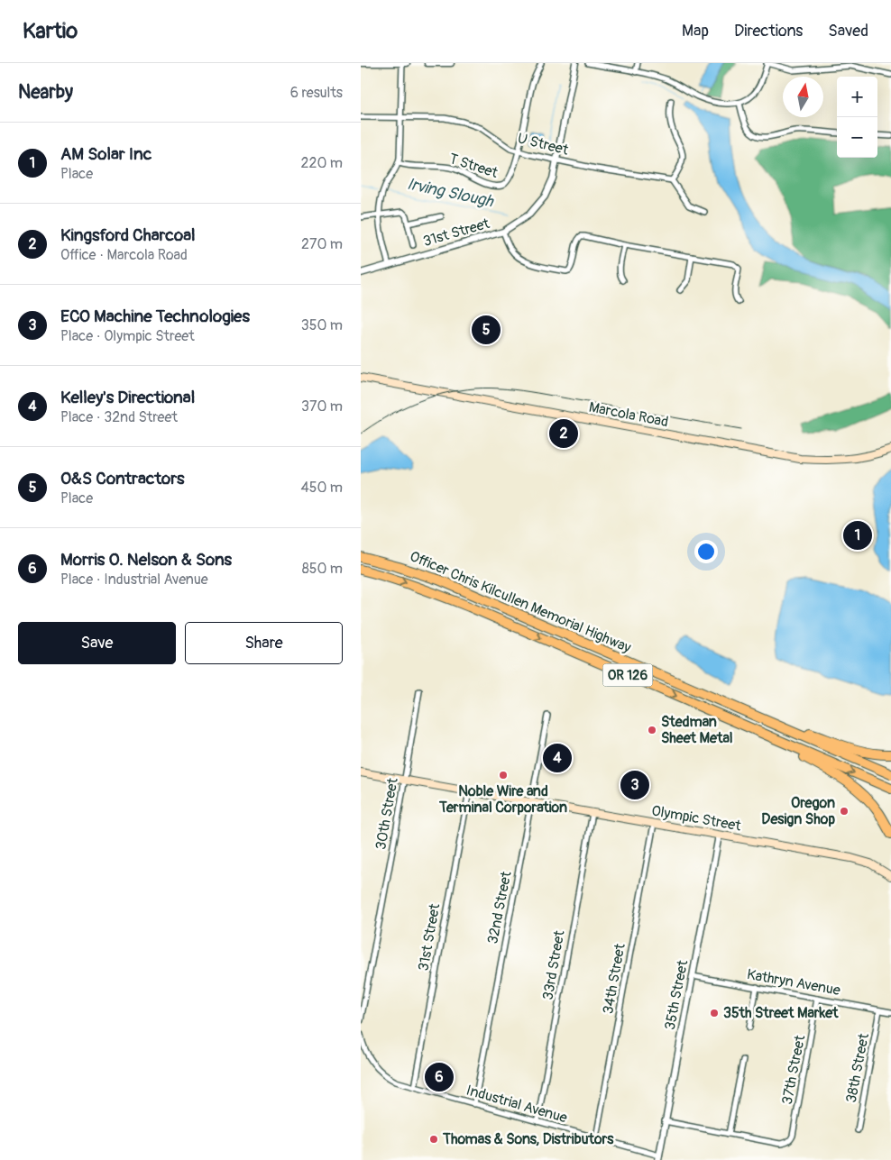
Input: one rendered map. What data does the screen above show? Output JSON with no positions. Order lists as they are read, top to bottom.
{
  "streets": {
    "highway": ["Officer Chris Kilcullen Memorial Highway", "OR 126"],
    "main road": ["Marcola Road", "Olympic Street"],
    "street": [
      "U Street",
      "T Street",
      "31st Street",
      "30th Street",
      "32nd Street",
      "33rd Street",
      "34th Street",
      "Kathryn Avenue",
      "35th Street",
      "38th Street",
      "37th Street",
      "Industrial Avenue"
    ]
  },
  "crossings": [
    ["U Street", "T Street"],
    ["U Street", "31st Street"],
    ["31st Street", "Olympic Street"],
    ["31st Street", "Industrial Avenue"],
    ["30th Street", "Olympic Street"],
    ["Olympic Street", "32nd Street"],
    ["Olympic Street", "33rd Street"],
    ["Olympic Street", "34th Street"],
    ["Olympic Street", "35th Street"],
    ["32nd Street", "Industrial Avenue"],
    ["33rd Street", "Industrial Avenue"],
    ["34th Street", "Industrial Avenue"],
    ["Kathryn Avenue", "35th Street"],
    ["Kathryn Avenue", "38th Street"],
    ["Kathryn Avenue", "37th Street"],
    ["35th Street", "Industrial Avenue"]
  ],
  "water": ["Irving Slough"],
  "places": [
    "Stedman Sheet Metal",
    "Noble Wire and Terminal Corporation",
    "Oregon Design Shop",
    "35th Street Market",
    "Thomas & Sons, Distributors"
  ],
  "north": "top",
  "page": {
    "header": "Kartio",
    "nav": ["Map", "Directions", "Saved"],
    "heading": ["Nearby", "6 results"],
    "map_buttons": ["+", "−"],
    "list": [
      {
        "mark": "1",
        "name": "AM Solar Inc",
        "note": "Place",
        "value": "220 m"
      },
      {
        "mark": "2",
        "name": "Kingsford Charcoal",
        "note": "Office · Marcola Road",
        "value": "270 m"
      },
      {
        "mark": "3",
        "name": "ECO Machine Technologies",
        "note": "Place · Olympic Street",
        "value": "350 m"
      },
      {
        "mark": "4",
        "name": "Kelley's Directional",
        "note": "Place · 32nd Street",
        "value": "370 m"
      },
      {
        "mark": "5",
        "name": "O&S Contractors",
        "note": "Place",
        "value": "450 m"
      },
      {
        "mark": "6",
        "name": "Morris O. Nelson & Sons",
        "note": "Place · Industrial Avenue",
        "value": "850 m"
      }
    ],
    "pins": [
      "5",
      "2",
      "1",
      "4",
      "3",
      "6"
    ],
    "buttons": ["Save", "Share"]
  }
}
